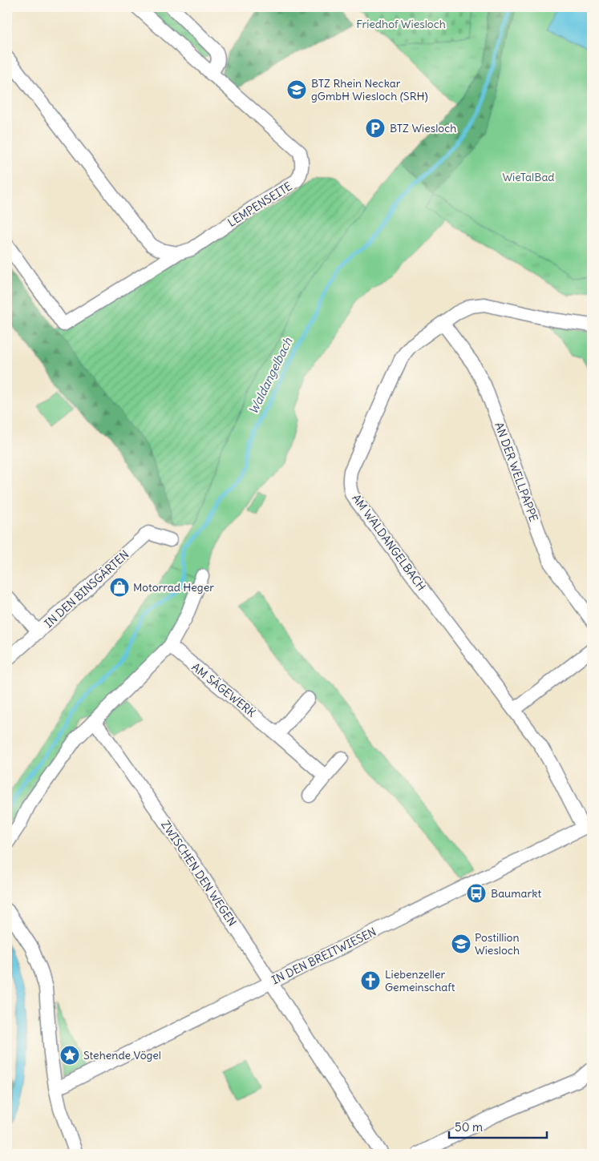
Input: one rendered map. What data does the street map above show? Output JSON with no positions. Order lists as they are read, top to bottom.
{
  "streets": {
    "street": [
      "LEMPENSEITE",
      "AN DER WELLPAPPE",
      "AM WALDANGELBACH",
      "IN DEN BINSGÄRTEN",
      "AM SÄGEWERK",
      "ZWISCHEN DEN WEGEN",
      "IN DEN BREITWIESEN"
    ]
  },
  "crossings": [
    ["AN DER WELLPAPPE", "AM WALDANGELBACH"],
    ["AM WALDANGELBACH", "IN DEN BREITWIESEN"],
    ["ZWISCHEN DEN WEGEN", "IN DEN BREITWIESEN"]
  ],
  "water": ["Waldangelbach"],
  "parks": ["Friedhof Wiesloch", "WieTalBad"],
  "places": {
    "school or university": ["BTZ Rhein Neckar gGmbH Wiesloch (SRH)", "Postillion Wiesloch"],
    "parking": ["BTZ Wiesloch"],
    "shop": ["Motorrad Heger"],
    "bus stop": ["Baumarkt"],
    "church": ["Liebenzeller Gemeinschaft"],
    "place": ["Stehende Vögel"]
  },
  "scale_bar": "50 m"
}
